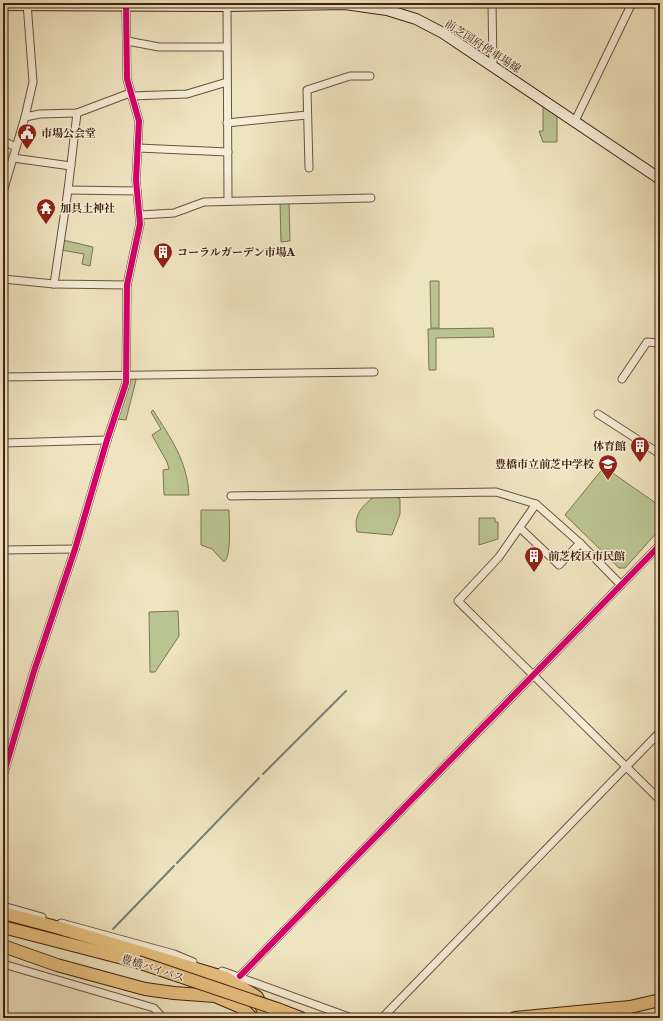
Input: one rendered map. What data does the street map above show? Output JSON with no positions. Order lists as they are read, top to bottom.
{
  "streets": {
    "highway": ["豊橋バイパス"],
    "main road": ["前芝国府停車場線"]
  },
  "places": {
    "public building": ["市場公会堂"],
    "temple": ["加具土神社"],
    "building": ["コーラルガーデン市場A", "体育館", "前芝校区市民館"],
    "school or university": ["豊橋市立前芝中学校"]
  }
}
